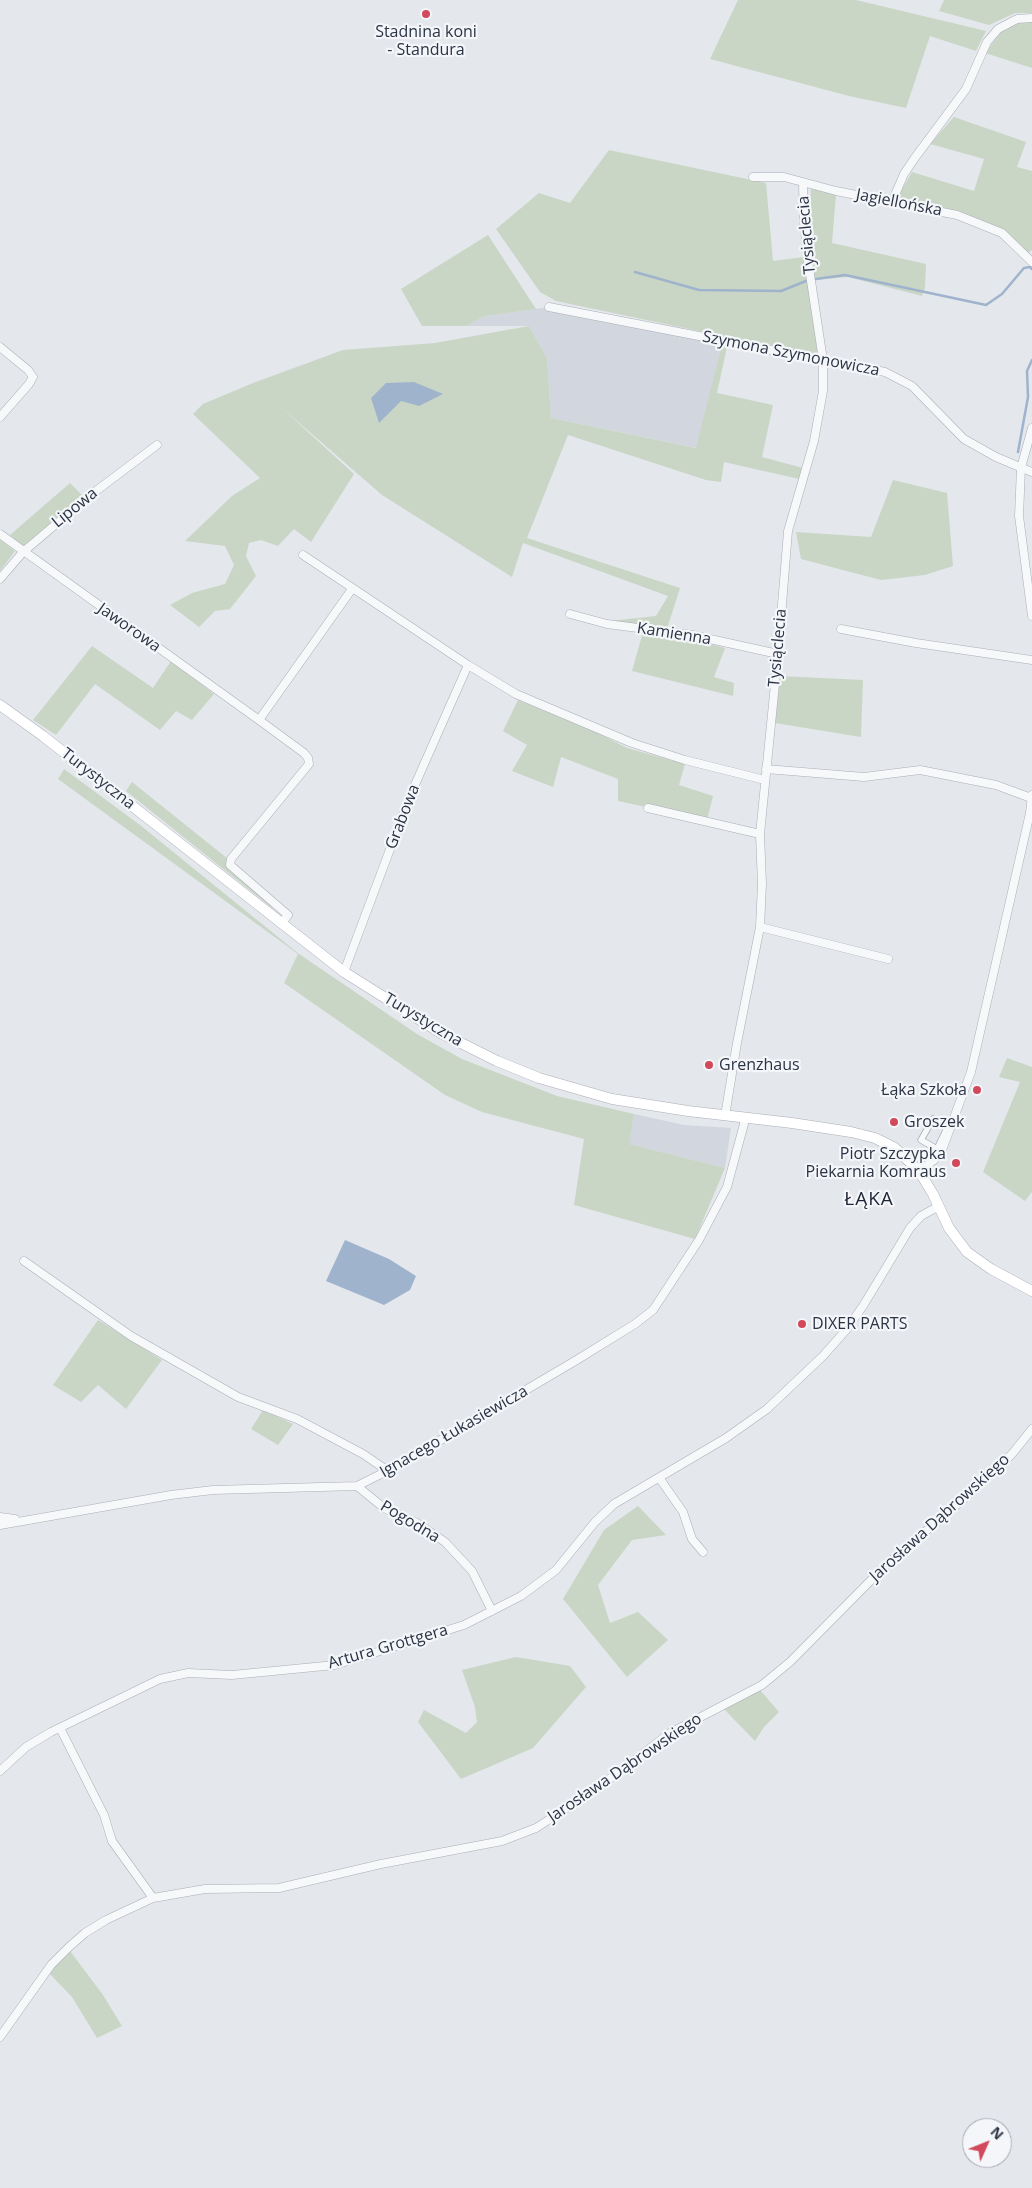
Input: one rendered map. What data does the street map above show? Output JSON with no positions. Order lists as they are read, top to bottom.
{
  "streets": {
    "main road": ["Turystyczna"],
    "street": [
      "Jagiellońska",
      "Tysiąclecia",
      "Szymona Szymonowicza",
      "Lipowa",
      "Jaworowa",
      "Kamienna",
      "Grabowa",
      "Ignacego Łukasiewicza",
      "Jarosława Dąbrowskiego",
      "Pogodna",
      "Artura Grottgera"
    ]
  },
  "crossings": [
    ["Jagiellońska", "Tysiąclecia"],
    ["Tysiąclecia", "Szymona Szymonowicza"],
    ["Tysiąclecia", "Kamienna"],
    ["Tysiąclecia", "Turystyczna"],
    ["Lipowa", "Jaworowa"],
    ["Jaworowa", "Turystyczna"],
    ["Turystyczna", "Grabowa"],
    ["Turystyczna", "Ignacego Łukasiewicza"],
    ["Turystyczna", "Artura Grottgera"],
    ["Ignacego Łukasiewicza", "Pogodna"],
    ["Pogodna", "Artura Grottgera"]
  ],
  "districts": ["ŁĄKA"],
  "places": [
    "Stadnina koni - Standura",
    "Grenzhaus",
    "Łąka Szkoła",
    "Groszek",
    "Piotr Szczypka Piekarnia Komraus",
    "DIXER PARTS"
  ],
  "north": "top right"
}
